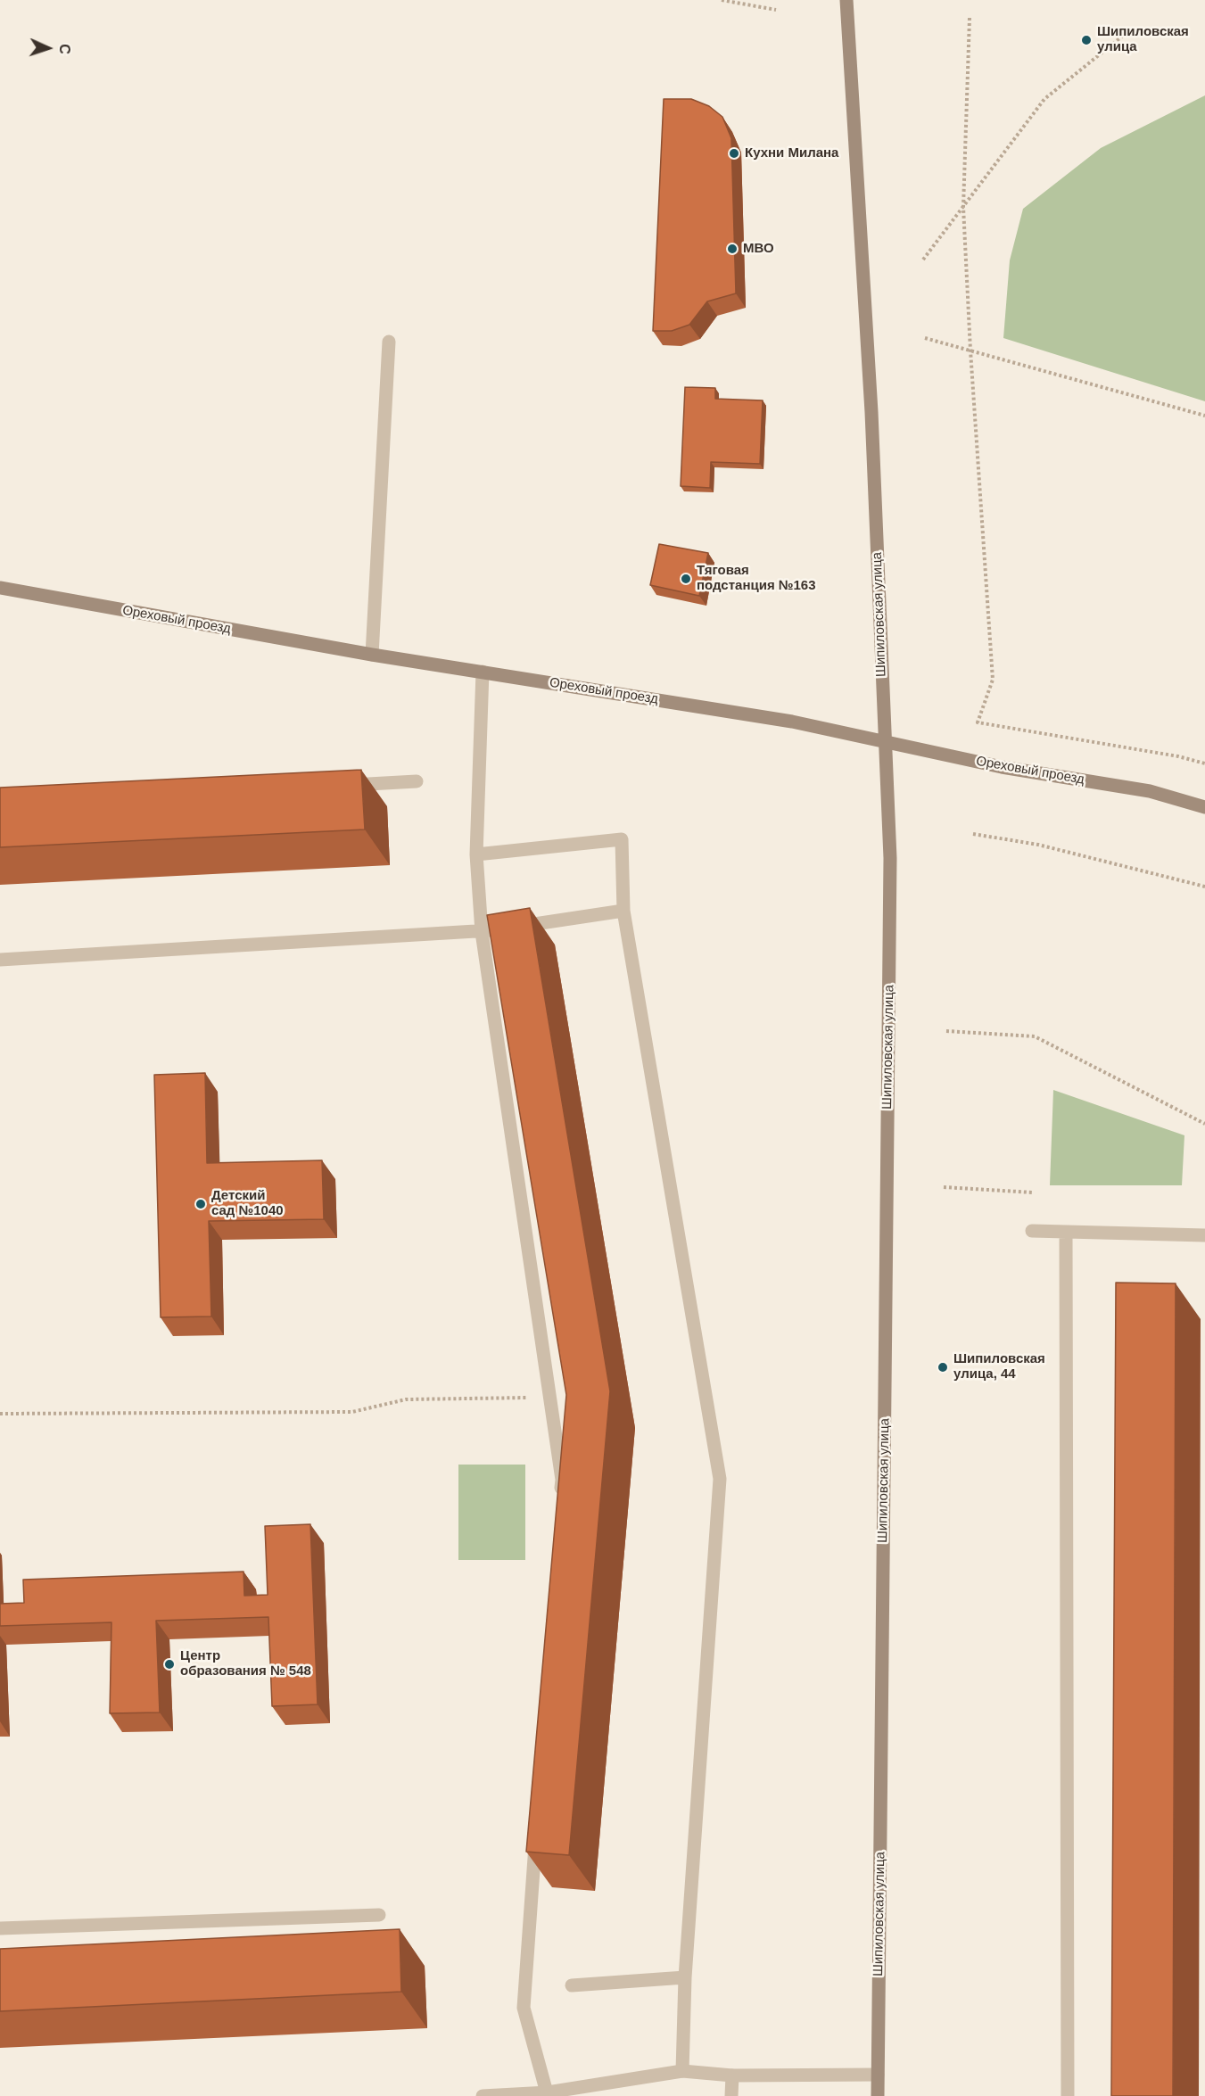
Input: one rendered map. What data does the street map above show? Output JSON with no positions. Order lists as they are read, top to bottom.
{
  "streets": {
    "main road": ["Шипиловская улица", "Ореховый проезд"]
  },
  "crossings": [
    ["Шипиловская улица", "Ореховый проезд"]
  ],
  "places": [
    "Шипиловская улица",
    "Кухни Милана",
    "МВО",
    "Тяговая подстанция №163",
    "Детский сад №1040",
    "Шипиловская улица, 44",
    "Центр образования № 548"
  ],
  "north": "right"
}
